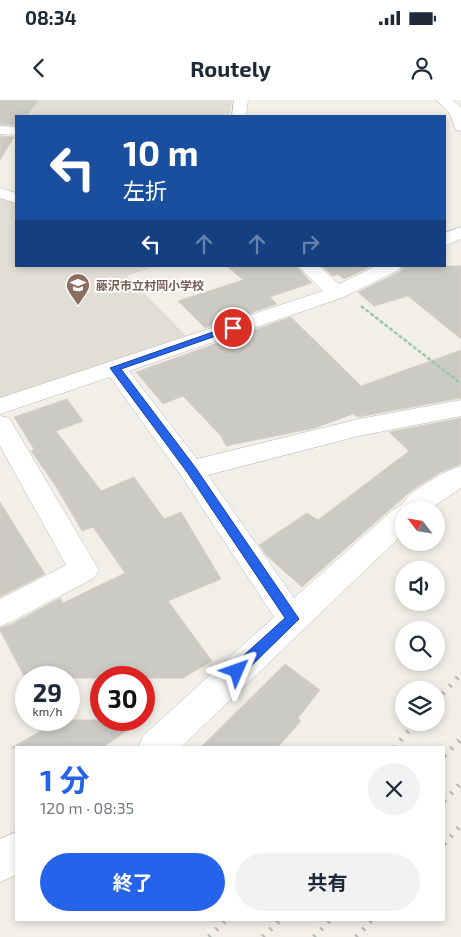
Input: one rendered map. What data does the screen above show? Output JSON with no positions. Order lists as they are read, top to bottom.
{
  "places": {
    "school or university": ["藤沢市立村岡小学校"]
  },
  "north": "top left",
  "page": {
    "status": "08:34",
    "header": "Routely",
    "turn": ["10 m", "左折"],
    "speed": "29 km/h",
    "limit": "30",
    "heading": ["1 分", "120 m · 08:35"],
    "buttons": ["終了", "共有"]
  }
}
